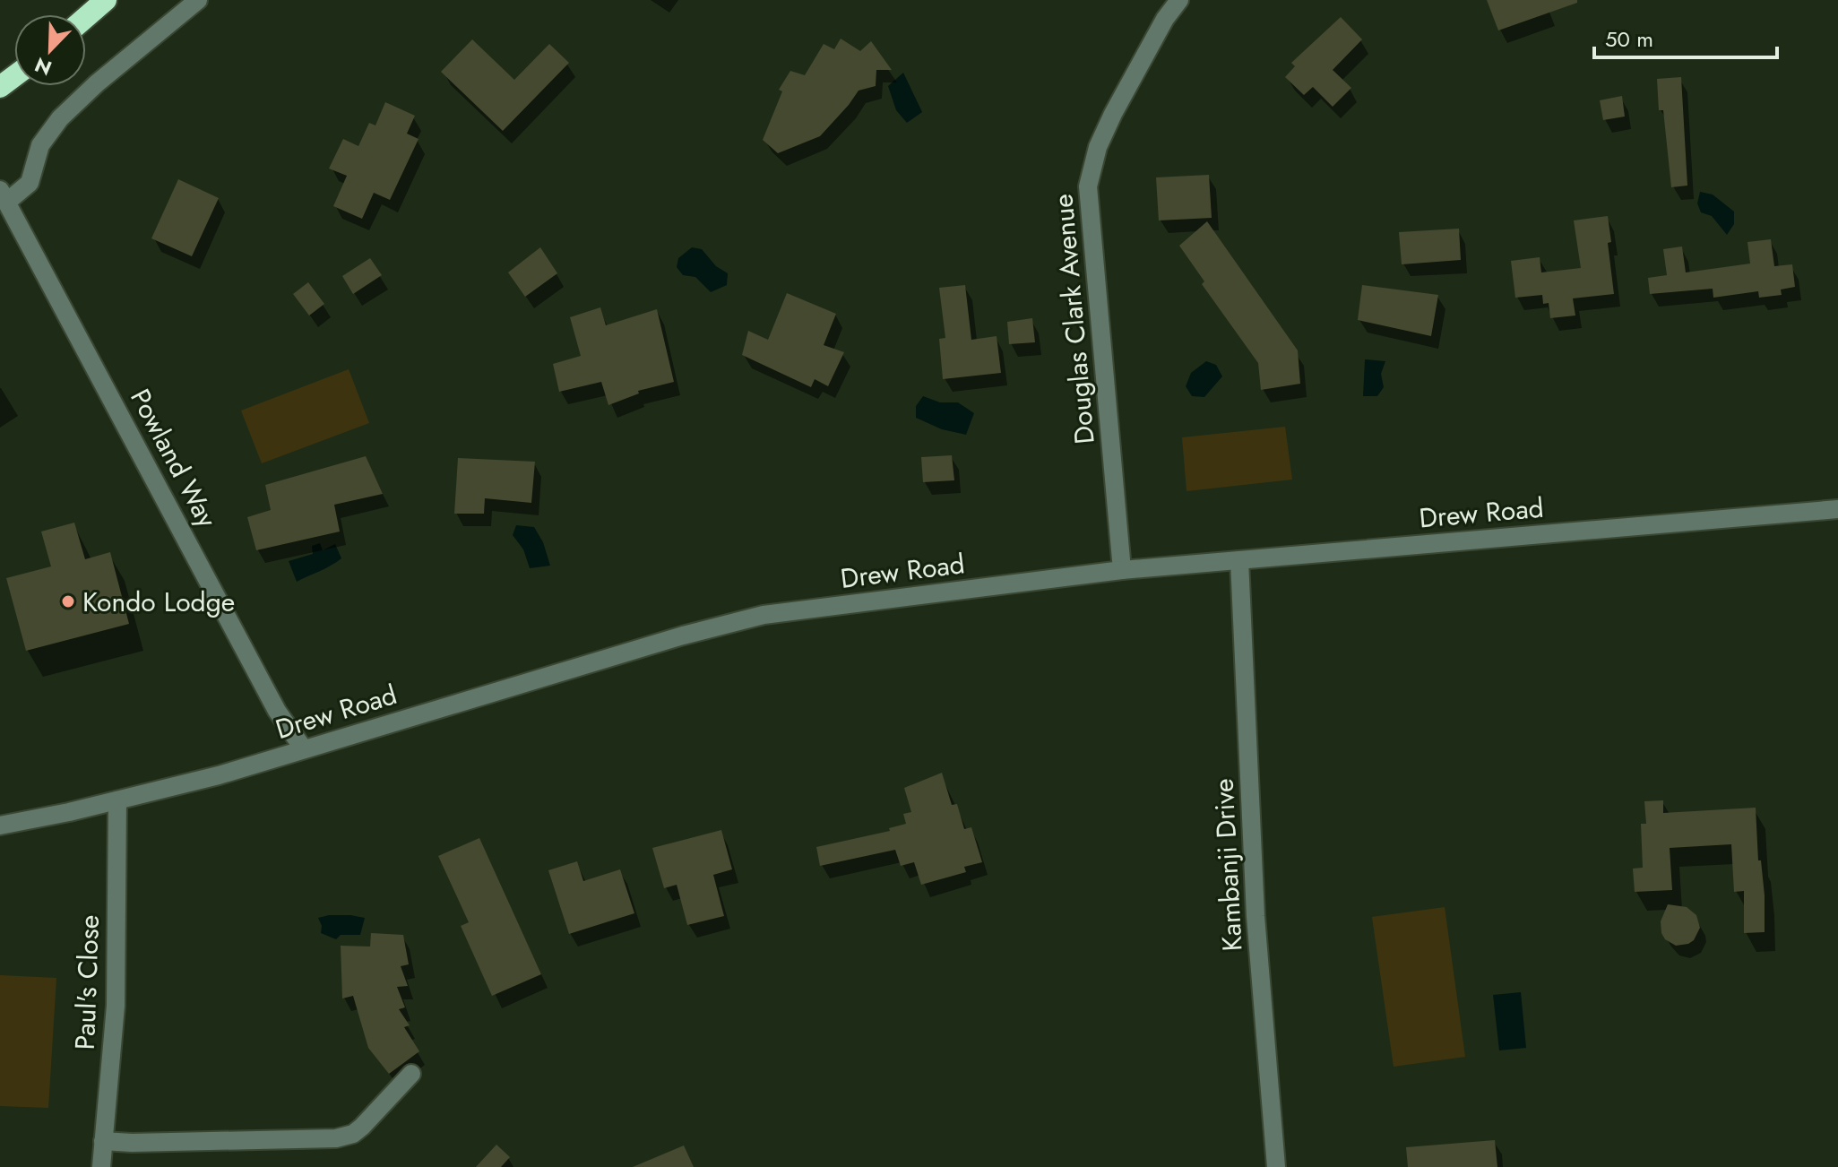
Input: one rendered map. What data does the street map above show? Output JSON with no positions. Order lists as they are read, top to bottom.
{
  "streets": {
    "street": [
      "Douglas Clark Avenue",
      "Powland Way",
      "Drew Road",
      "Kambanji Drive",
      "Paul's Close"
    ]
  },
  "crossings": [
    ["Douglas Clark Avenue", "Drew Road"],
    ["Powland Way", "Drew Road"],
    ["Drew Road", "Kambanji Drive"],
    ["Drew Road", "Paul's Close"]
  ],
  "places": ["Kondo Lodge"],
  "scale_bar": "50 m",
  "north": "bottom left"
}
